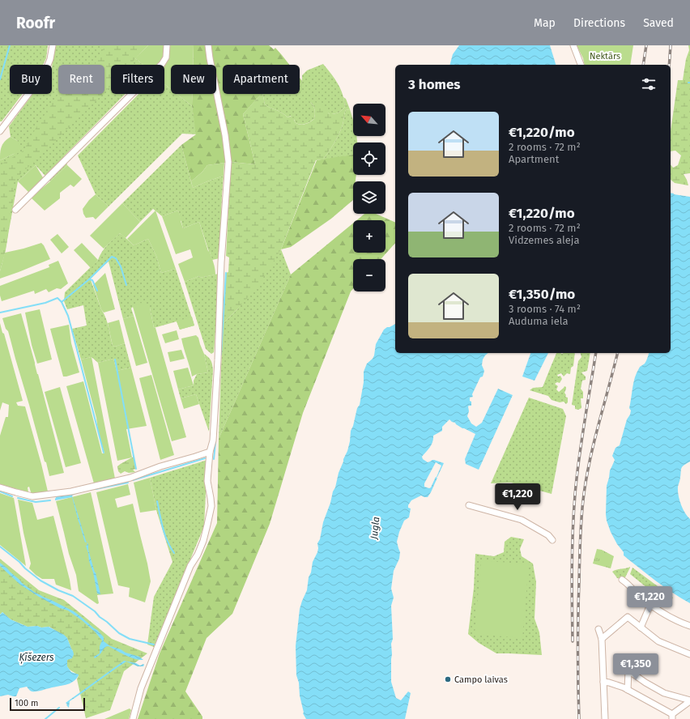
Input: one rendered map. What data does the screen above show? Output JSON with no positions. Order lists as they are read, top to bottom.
{
  "water": ["Jugla", "Ķīšezers"],
  "parks": ["Nektārs"],
  "places": ["Campo laivas"],
  "scale_bar": "100 m",
  "north": "top left",
  "page": {
    "header": "Roofr",
    "nav": ["Map", "Directions", "Saved"],
    "chip": [
      "Buy",
      "Rent",
      "Filters",
      "New",
      "Apartment"
    ],
    "heading": "3 homes",
    "map_buttons": ["+", "−"],
    "list": [
      {
        "name": "€1,220/mo",
        "note": "2 rooms · 72 m² · Apartment"
      },
      {
        "name": "€1,220/mo",
        "note": "2 rooms · 72 m² · Vidzemes aleja"
      },
      {
        "name": "€1,350/mo",
        "note": "3 rooms · 74 m² · Auduma iela"
      }
    ],
    "price": ["€1,220", "€1,220", "€1,350"],
    "scale": "100 m"
  }
}
